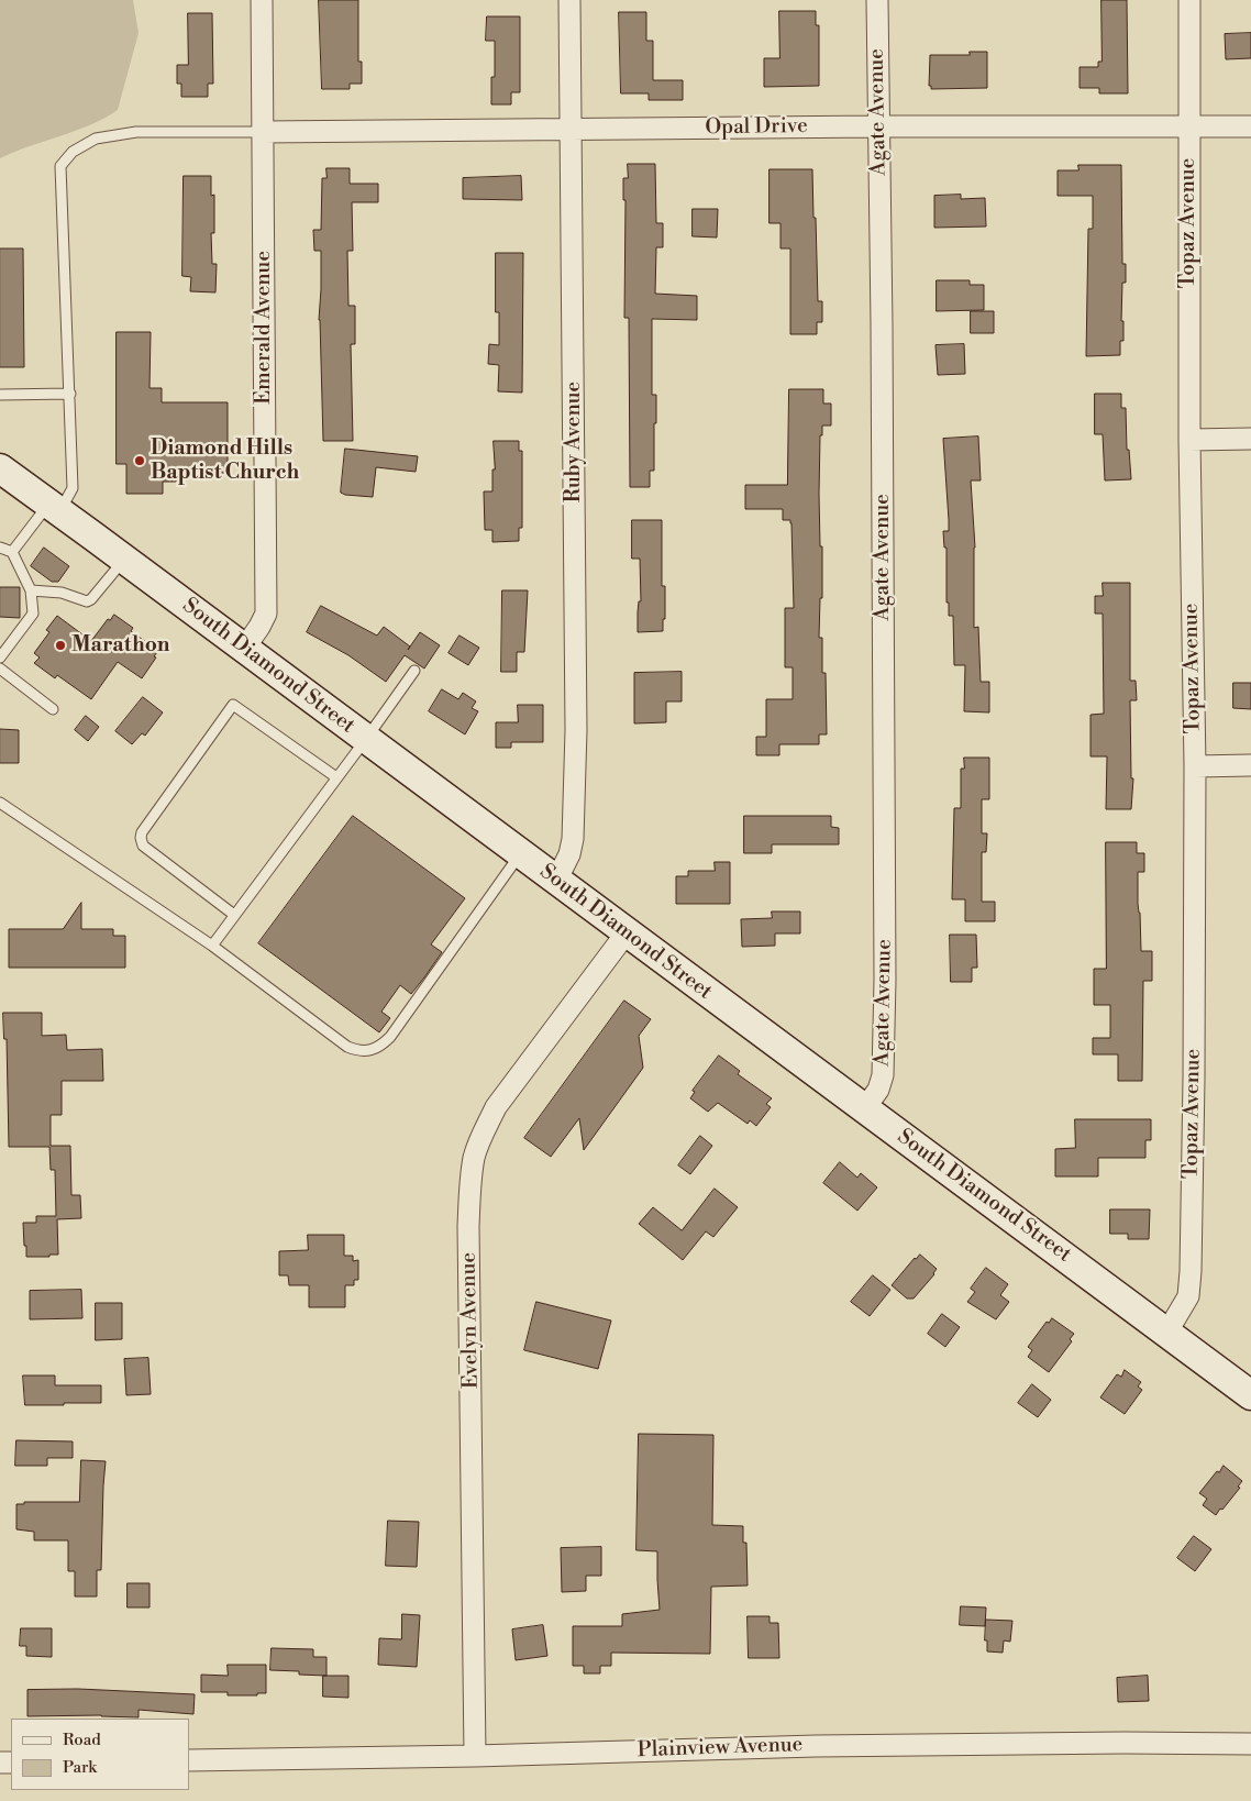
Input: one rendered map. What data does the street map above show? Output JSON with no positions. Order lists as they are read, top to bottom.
{
  "streets": {
    "street": [
      "Agate Avenue",
      "Opal Drive",
      "Topaz Avenue",
      "Emerald Avenue",
      "Ruby Avenue",
      "South Diamond Street",
      "Evelyn Avenue",
      "Plainview Avenue"
    ]
  },
  "crossings": [
    ["Agate Avenue", "Opal Drive"],
    ["Agate Avenue", "South Diamond Street"],
    ["Opal Drive", "Topaz Avenue"],
    ["Opal Drive", "Emerald Avenue"],
    ["Opal Drive", "Ruby Avenue"],
    ["Topaz Avenue", "South Diamond Street"],
    ["Emerald Avenue", "South Diamond Street"],
    ["Ruby Avenue", "South Diamond Street"],
    ["South Diamond Street", "Evelyn Avenue"],
    ["Evelyn Avenue", "Plainview Avenue"]
  ],
  "places": ["Diamond Hills Baptist Church", "Marathon"],
  "legend": ["Road", "Park"]
}
